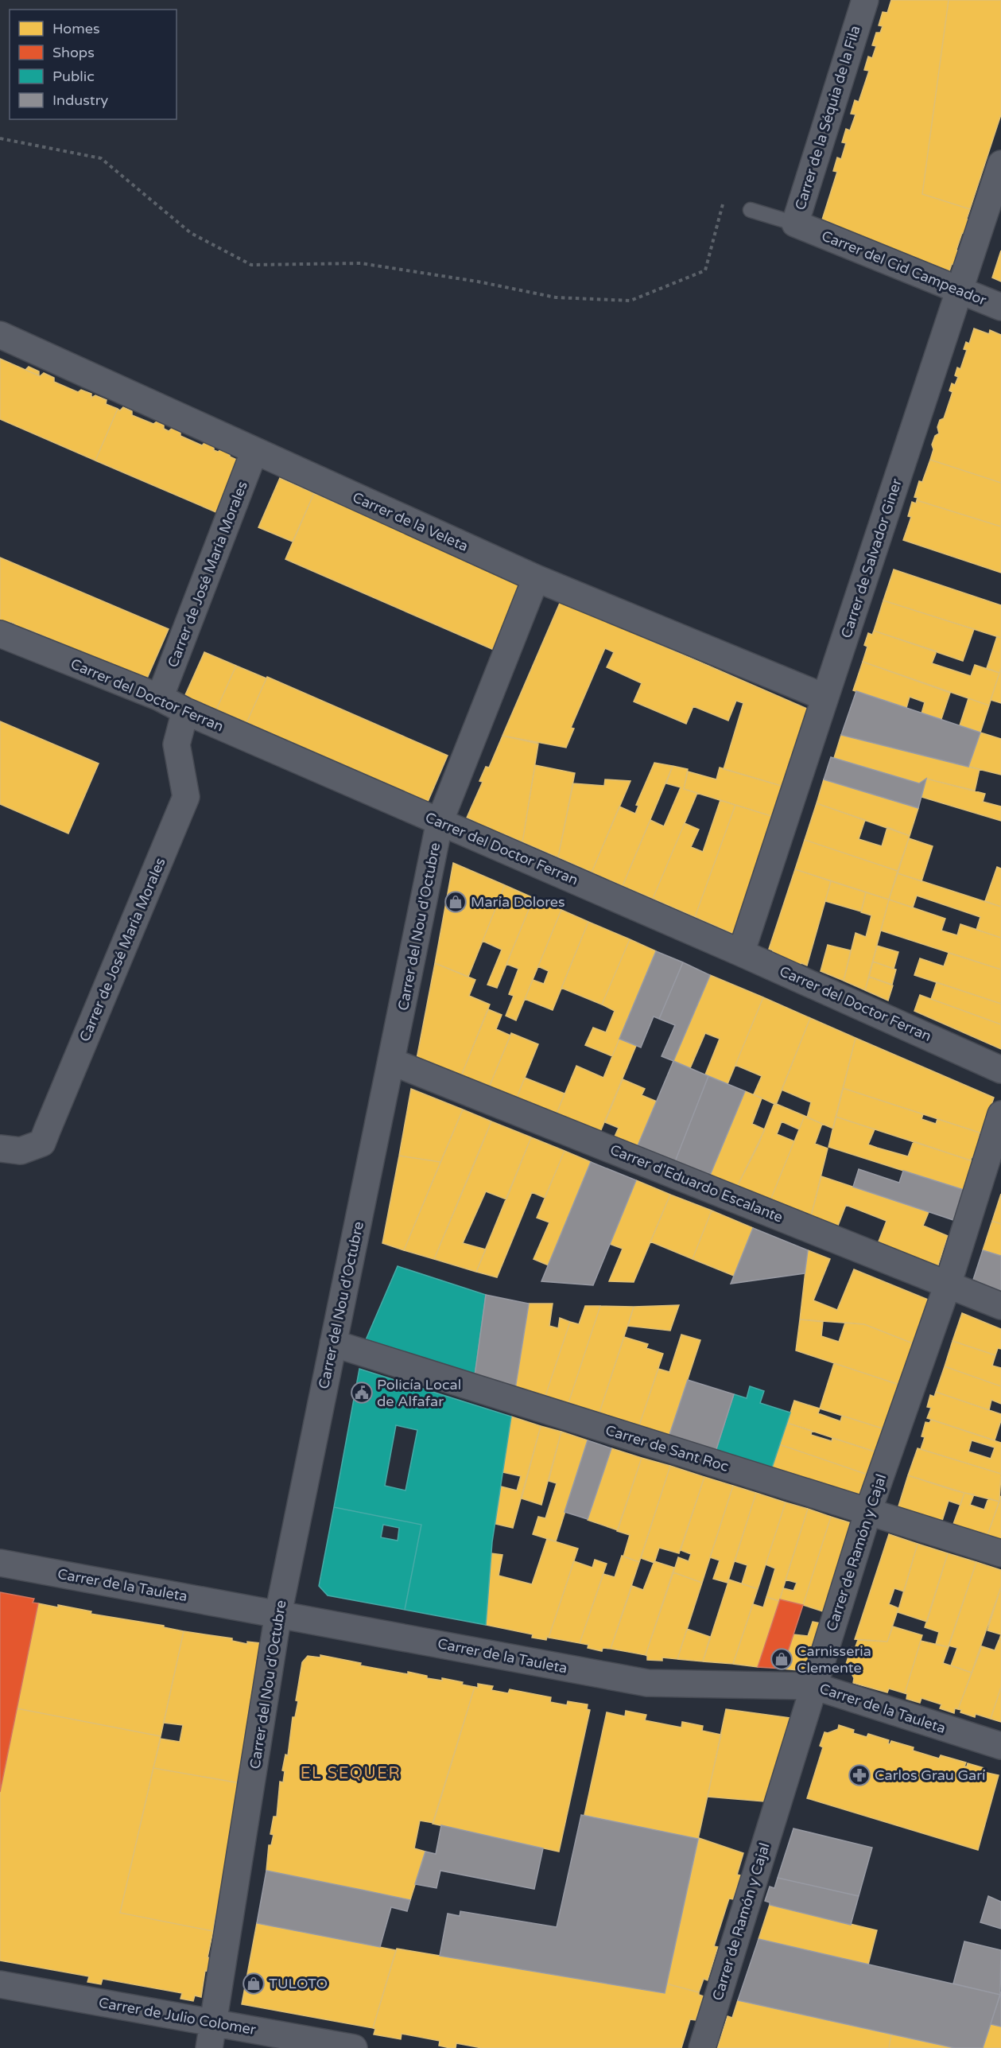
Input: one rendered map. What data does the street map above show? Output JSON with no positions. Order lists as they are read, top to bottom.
{
  "streets": {
    "street": [
      "Carrer de la Séquia de la Fila",
      "Carrer del Cid Campeador",
      "Carrer de la Veleta",
      "Carrer de Salvador Giner",
      "Carrer de José María Morales",
      "Carrer del Doctor Ferran",
      "Carrer del Nou d'Octubre",
      "Carrer d'Eduardo Escalante",
      "Carrer de Sant Roc",
      "Carrer de Ramón y Cajal",
      "Carrer de la Tauleta",
      "Carrer de Julio Colomer"
    ]
  },
  "crossings": [
    ["Carrer de la Séquia de la Fila", "Carrer del Cid Campeador"],
    ["Carrer del Cid Campeador", "Carrer de Salvador Giner"],
    ["Carrer de la Veleta", "Carrer de Salvador Giner"],
    ["Carrer de la Veleta", "Carrer de José María Morales"],
    ["Carrer de la Veleta", "Carrer del Nou d'Octubre"],
    ["Carrer de Salvador Giner", "Carrer del Doctor Ferran"],
    ["Carrer de José María Morales", "Carrer del Doctor Ferran"],
    ["Carrer del Doctor Ferran", "Carrer del Nou d'Octubre"],
    ["Carrer del Nou d'Octubre", "Carrer d'Eduardo Escalante"],
    ["Carrer del Nou d'Octubre", "Carrer de Sant Roc"],
    ["Carrer del Nou d'Octubre", "Carrer de la Tauleta"],
    ["Carrer del Nou d'Octubre", "Carrer de Julio Colomer"],
    ["Carrer d'Eduardo Escalante", "Carrer de Ramón y Cajal"],
    ["Carrer de Sant Roc", "Carrer de Ramón y Cajal"],
    ["Carrer de Ramón y Cajal", "Carrer de la Tauleta"]
  ],
  "districts": ["EL SEQUER"],
  "places": {
    "shop": ["María Dolores", "Carnisseria Clemente", "TULOTO"],
    "public building": ["Policía Local de Alfafar"],
    "pharmacy": ["Carlos Grau Garí"]
  },
  "legend": [
    "Homes",
    "Shops",
    "Public",
    "Industry"
  ]
}
